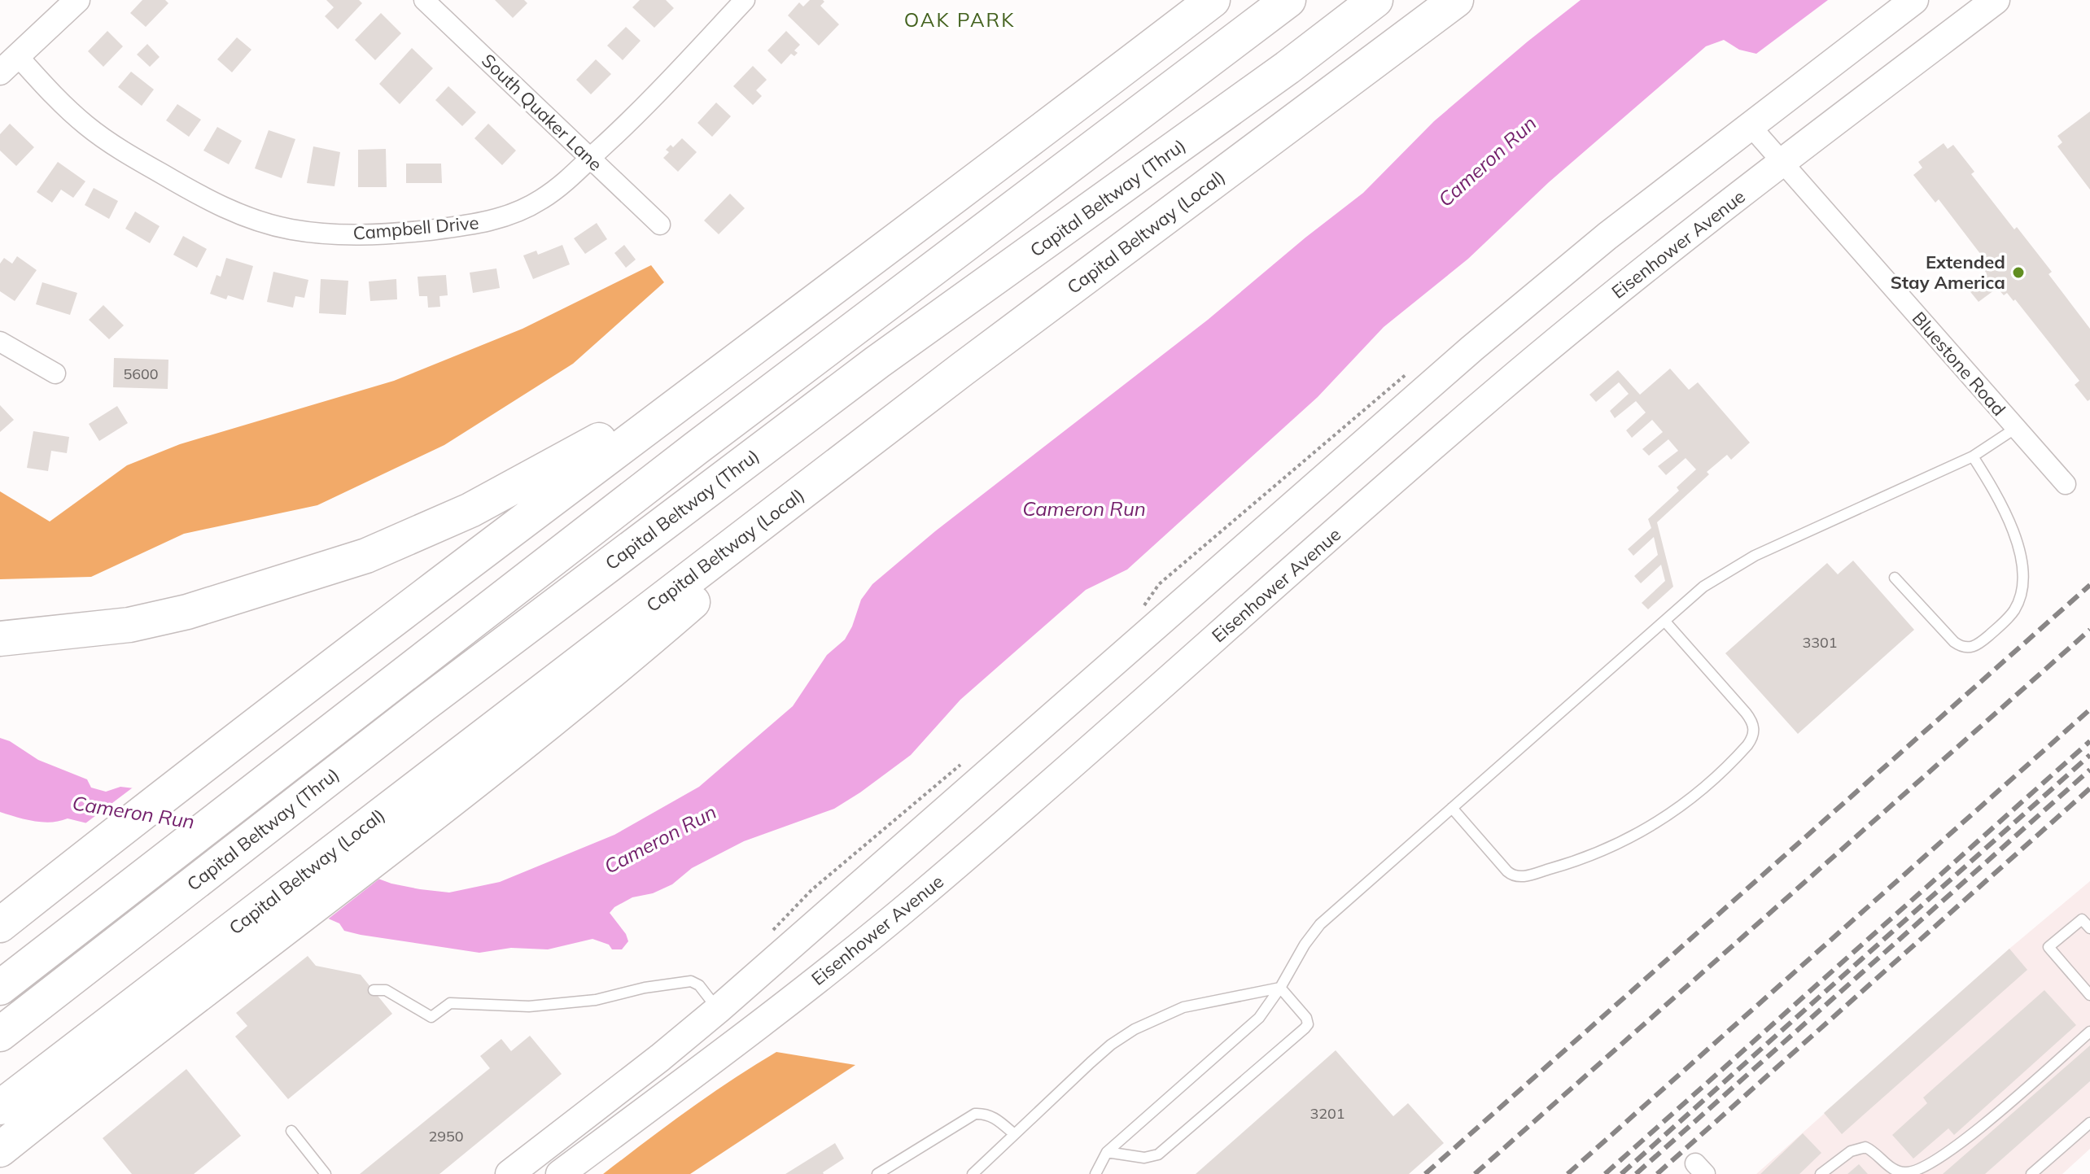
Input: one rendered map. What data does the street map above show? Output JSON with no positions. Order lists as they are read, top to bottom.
{
  "streets": {
    "highway": ["Capital Beltway (Thru)", "Capital Beltway (Local)"],
    "main road": ["Eisenhower Avenue"],
    "street": ["South Quaker Lane", "Campbell Drive", "Bluestone Road"]
  },
  "crossings": [
    ["South Quaker Lane", "Campbell Drive"],
    ["Eisenhower Avenue", "Bluestone Road"]
  ],
  "districts": ["OAK PARK"],
  "water": ["Cameron Run"],
  "places": ["Extended Stay America"],
  "house_numbers": [
    "5600",
    "3301",
    "3201",
    "2950"
  ]
}
